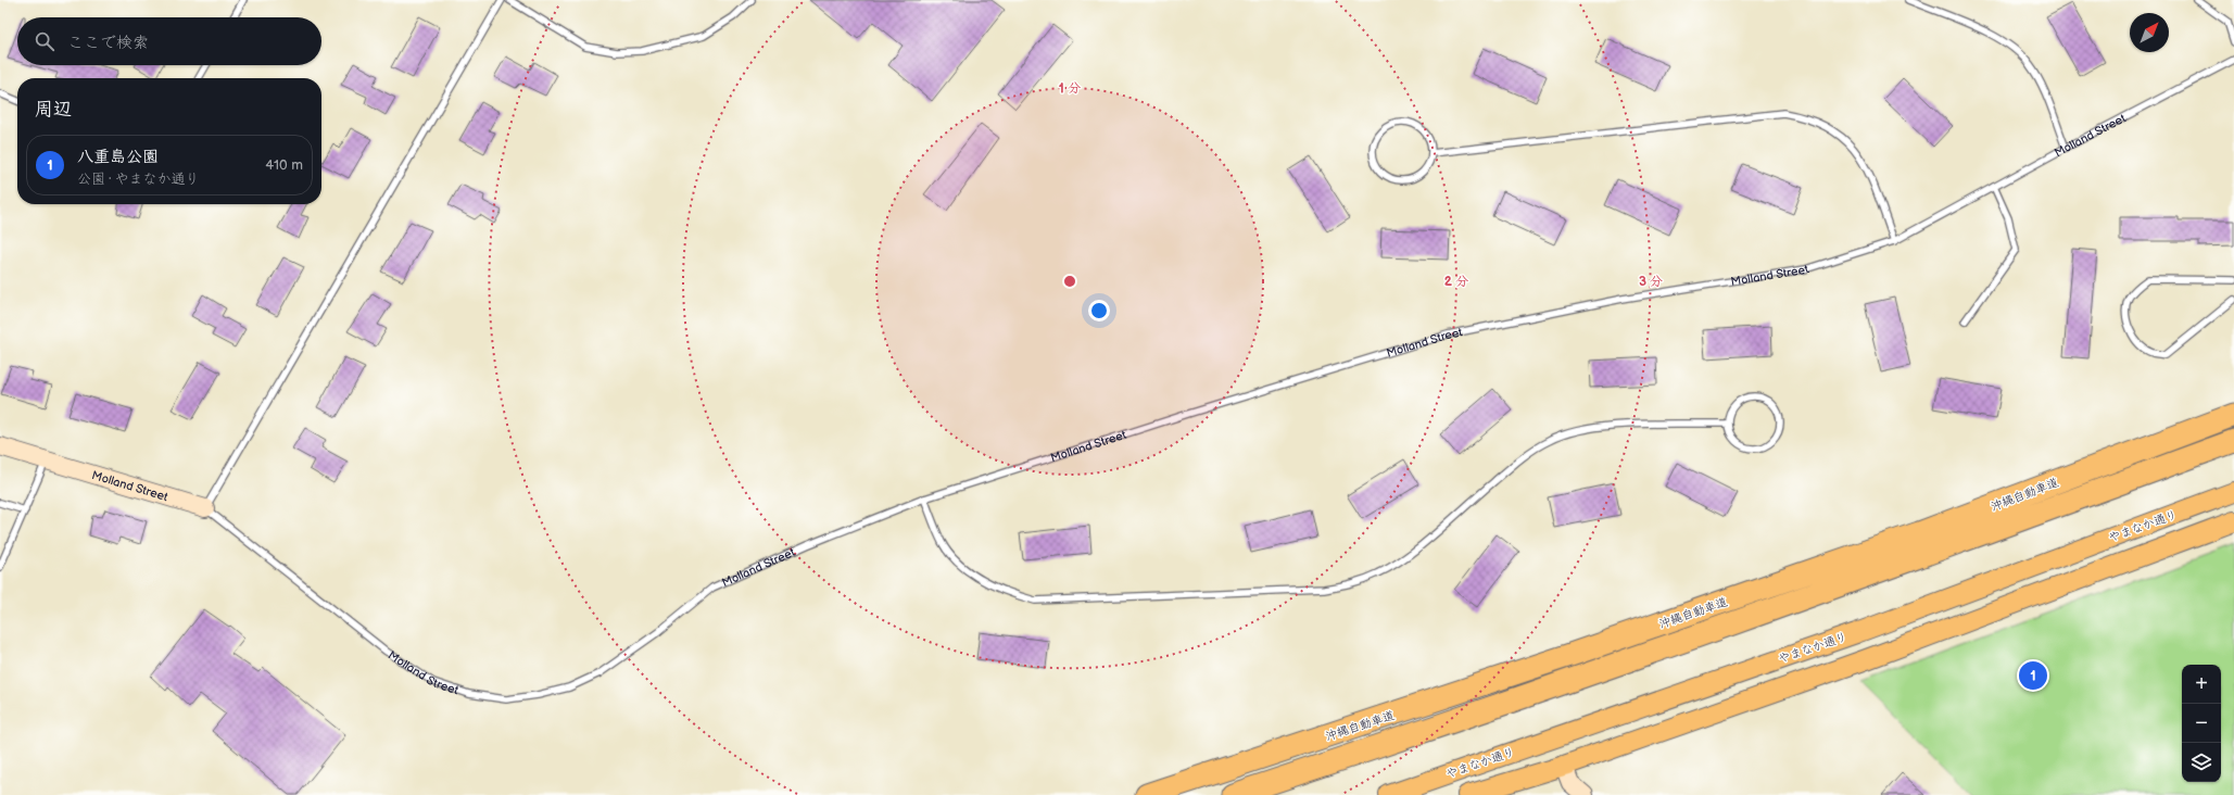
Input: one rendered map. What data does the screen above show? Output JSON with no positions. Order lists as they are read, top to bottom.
{
  "streets": {
    "highway": ["沖縄自動車道"],
    "main road": ["やまなか通り"],
    "street": ["Molland Street"]
  },
  "north": "top right",
  "page": {
    "search": "ここで検索",
    "heading": "周辺",
    "list": [
      {
        "mark": "1",
        "name": "八重島公園",
        "note": "公園 · やまなか通り",
        "value": "410 m"
      }
    ],
    "pins": "1",
    "map_buttons": ["+", "−"]
  },
  "rings": ["1 分", "2 分", "3 分"]
}
